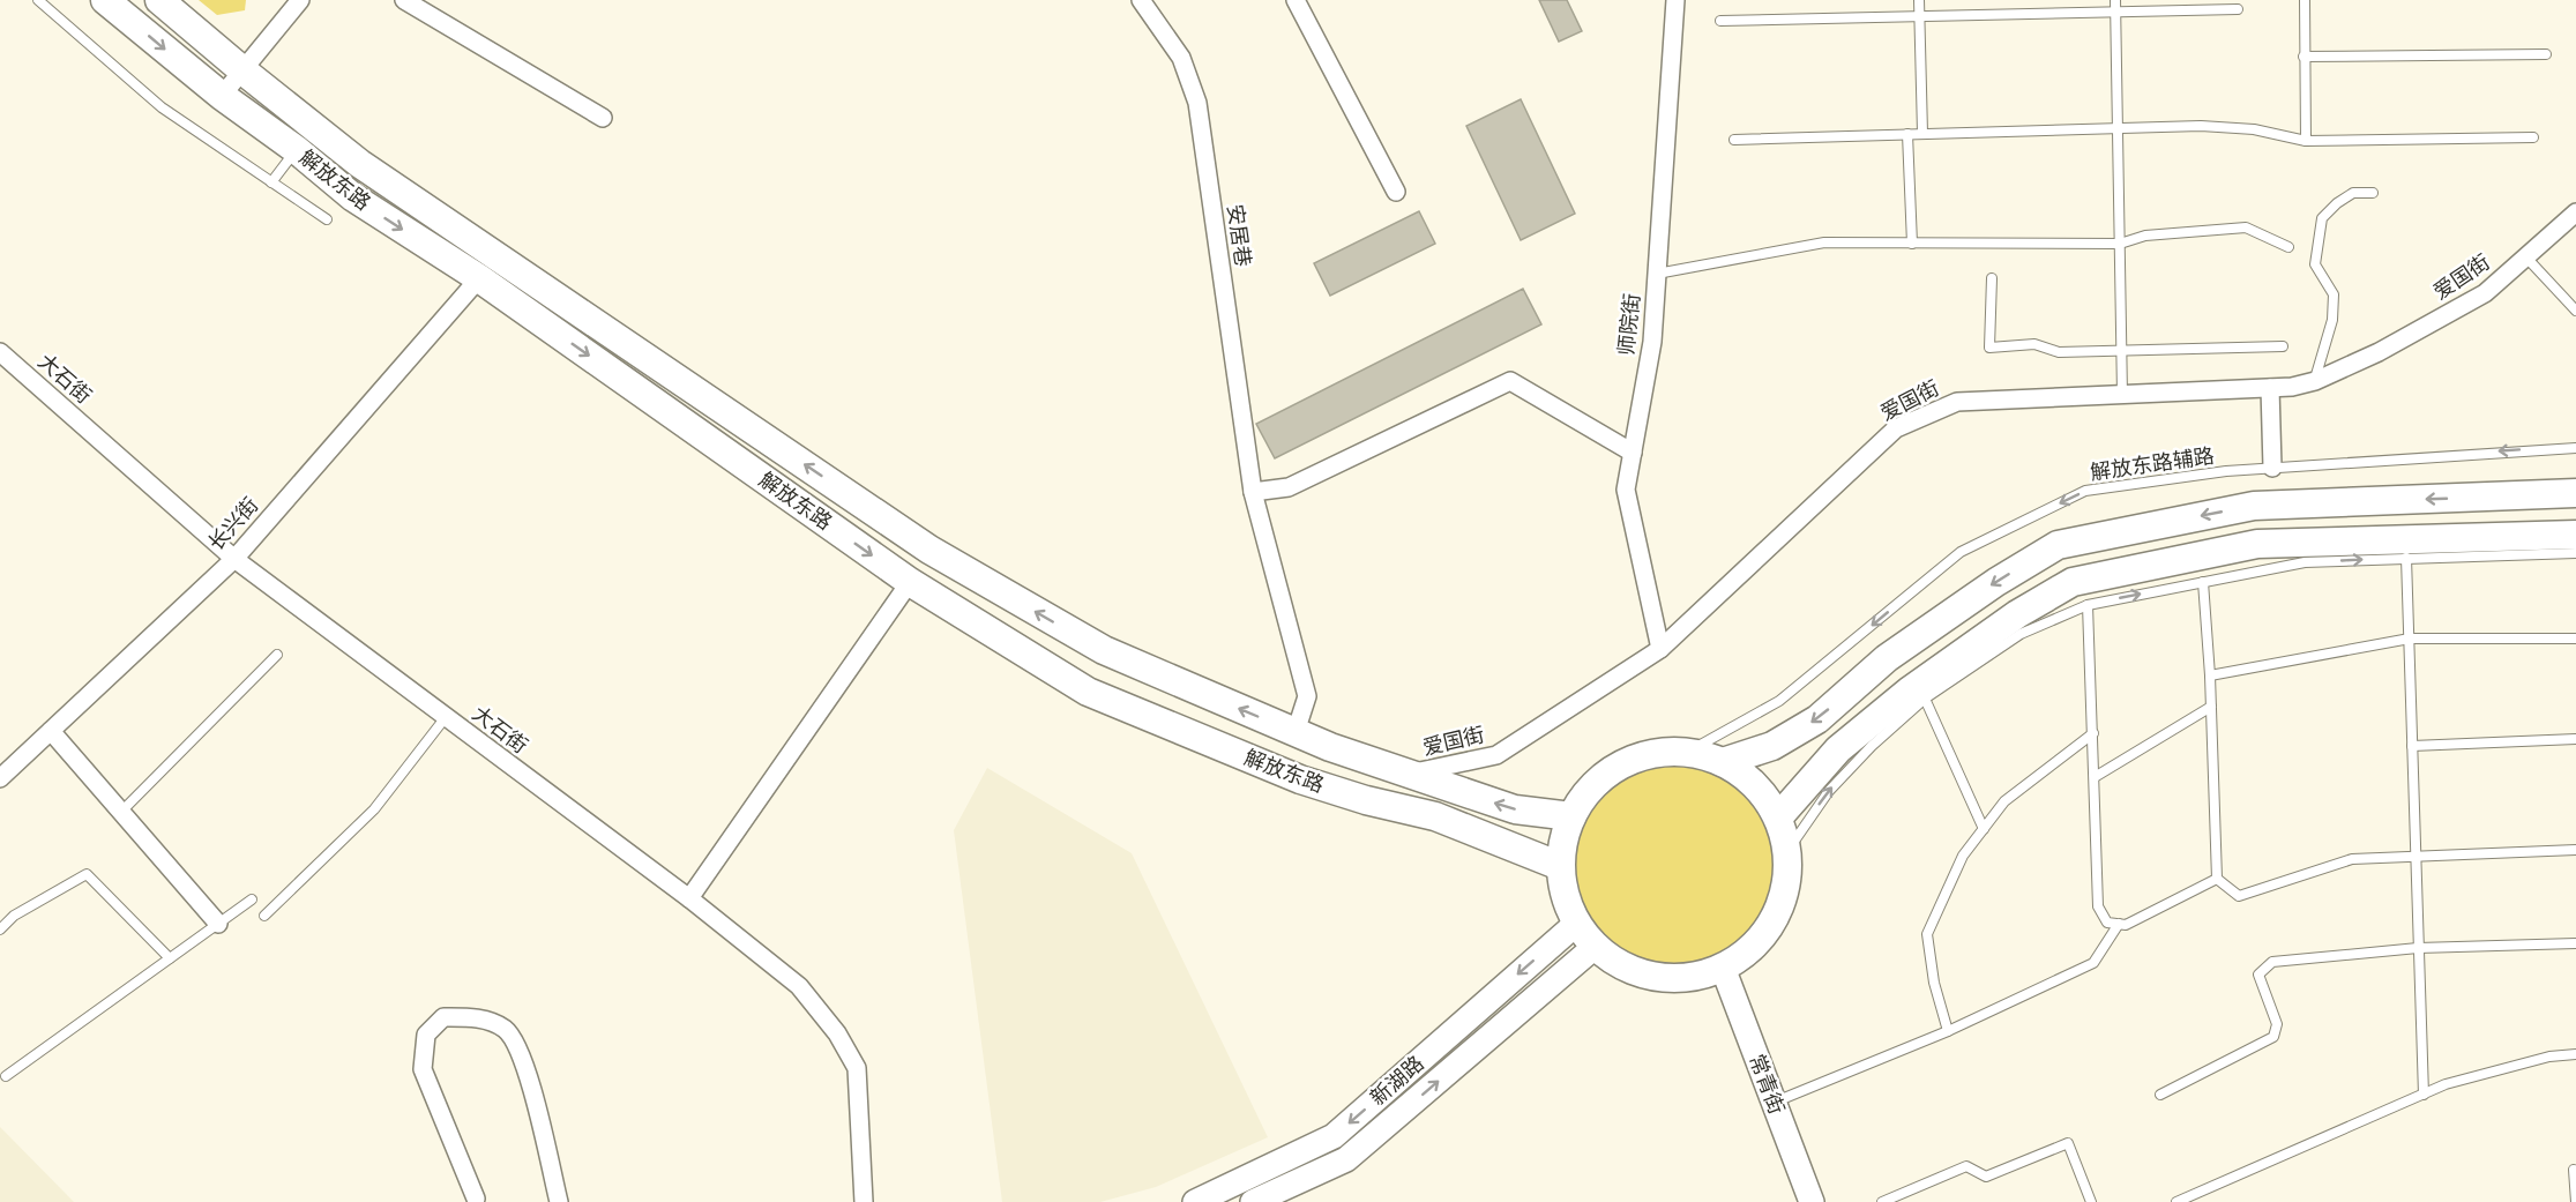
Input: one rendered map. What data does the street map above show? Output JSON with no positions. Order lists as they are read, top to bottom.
{
  "streets": {
    "main road": ["解放东路", "新湖路", "常青街"],
    "street": [
      "安居巷",
      "爱国街",
      "师院街",
      "大石街",
      "长兴街"
    ],
    "lane": ["解放东路辅路"]
  },
  "crossings": [
    ["解放东路", "安居巷"],
    ["解放东路", "爱国街"],
    ["解放东路", "解放东路辅路"],
    ["解放东路", "长兴街"],
    ["解放东路", "新湖路"],
    ["解放东路", "常青街"],
    ["爱国街", "师院街"],
    ["大石街", "长兴街"],
    ["解放东路辅路", "新湖路"],
    ["解放东路辅路", "常青街"],
    ["新湖路", "常青街"]
  ],
  "one_way": ["解放东路辅路"]
}
